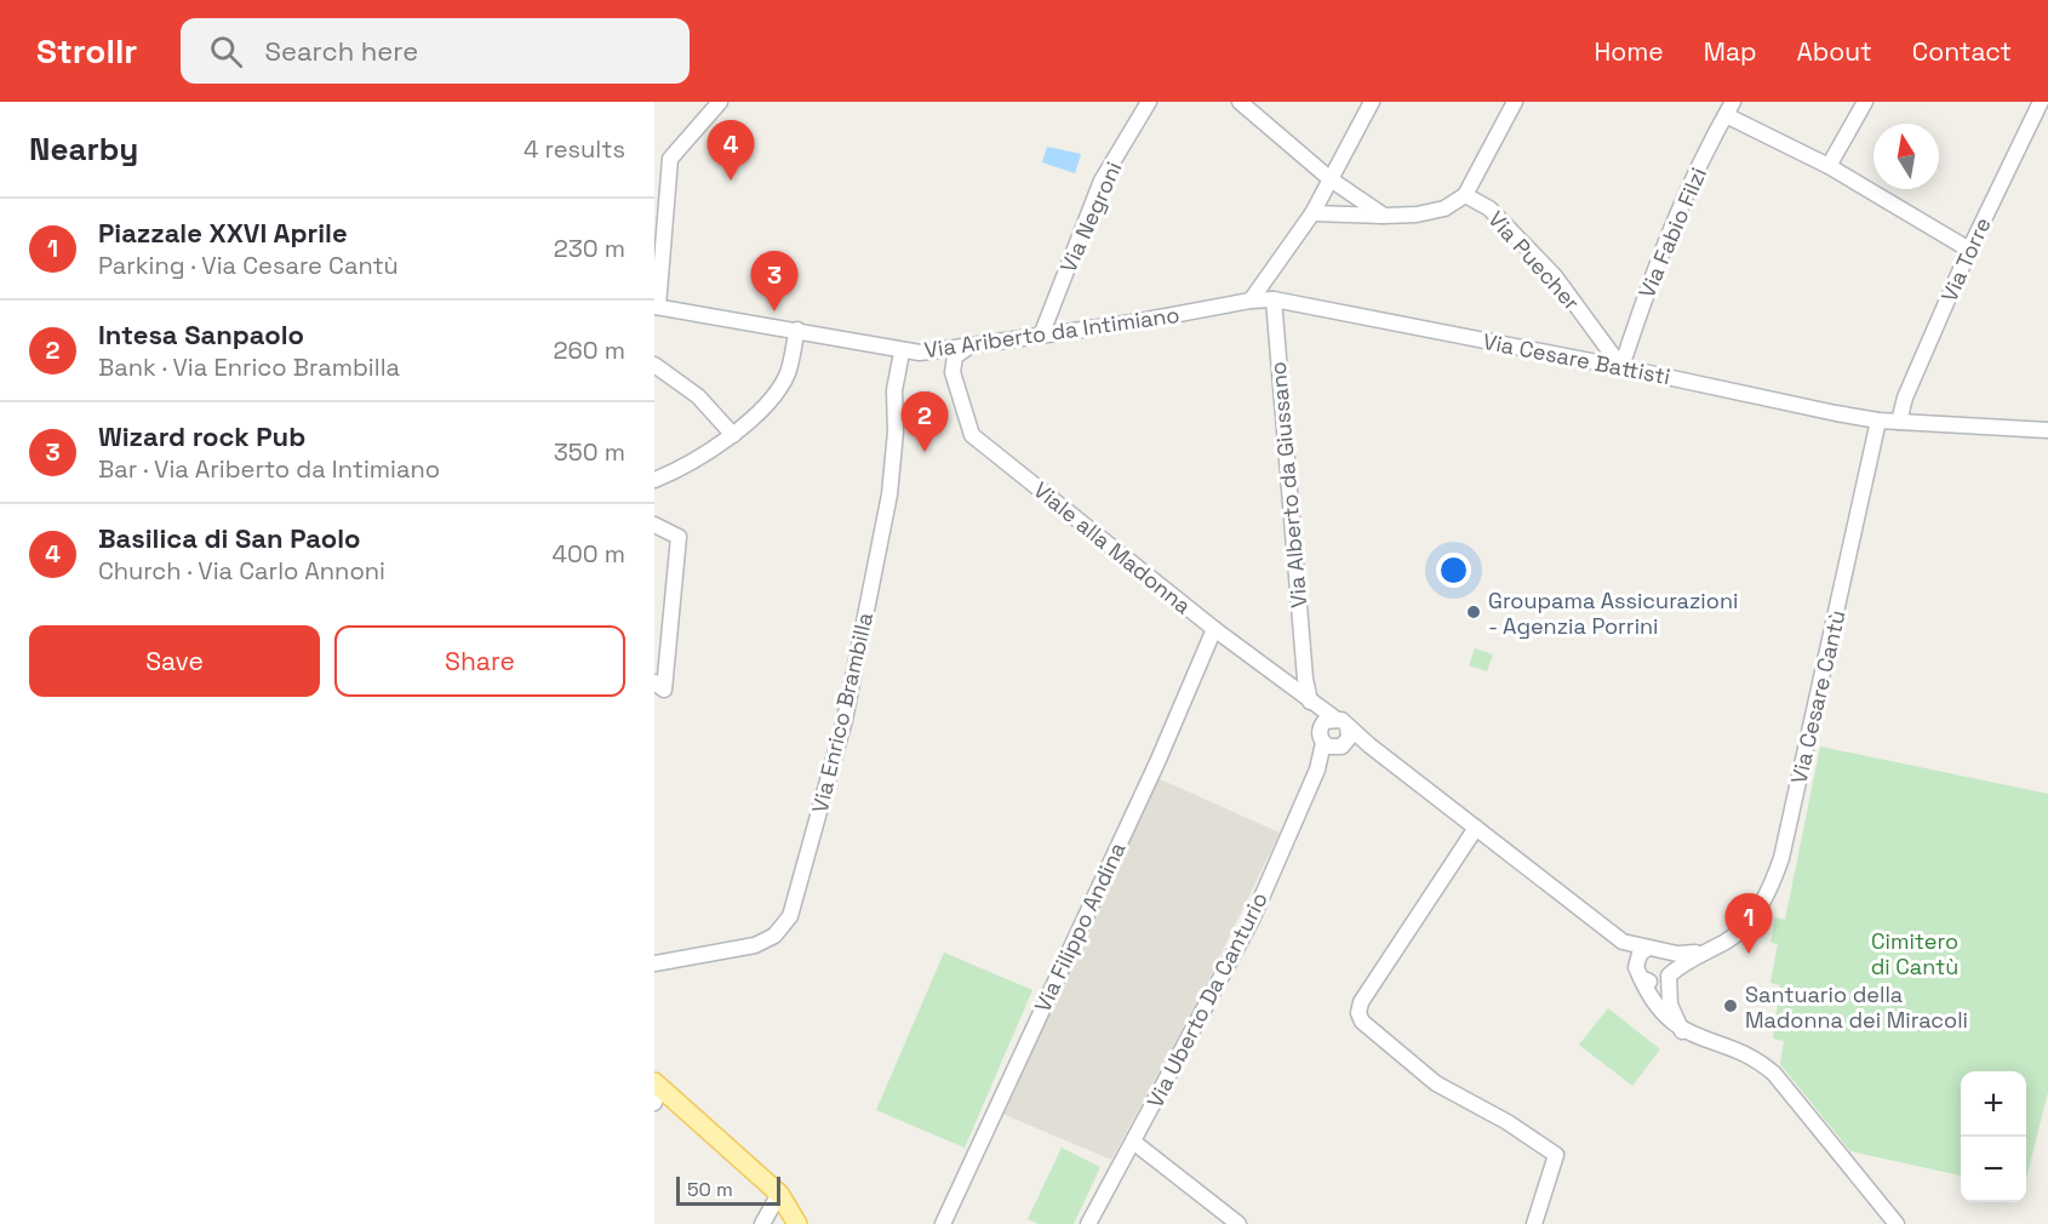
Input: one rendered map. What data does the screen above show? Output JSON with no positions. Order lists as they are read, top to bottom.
{
  "streets": {
    "street": [
      "Via Negroni",
      "Via Fabio Filzi",
      "Via Torre",
      "Via Puecher",
      "Via Ariberto da Intimiano",
      "Via Cesare Battisti",
      "Via Alberto da Giussano",
      "Viale alla Madonna",
      "Via Cesare Cantù",
      "Via Enrico Brambilla",
      "Via Filippo Andina",
      "Via Uberto Da Canturio"
    ]
  },
  "crossings": [
    ["Via Negroni", "Via Ariberto da Intimiano"],
    ["Via Fabio Filzi", "Via Puecher"],
    ["Via Fabio Filzi", "Via Cesare Battisti"],
    ["Via Torre", "Via Cesare Battisti"],
    ["Via Puecher", "Via Cesare Battisti"],
    ["Via Ariberto da Intimiano", "Via Cesare Battisti"],
    ["Via Ariberto da Intimiano", "Via Alberto da Giussano"],
    ["Via Cesare Battisti", "Via Alberto da Giussano"],
    ["Via Cesare Battisti", "Via Cesare Cantù"],
    ["Via Alberto da Giussano", "Viale alla Madonna"],
    ["Viale alla Madonna", "Via Cesare Cantù"],
    ["Viale alla Madonna", "Via Filippo Andina"],
    ["Viale alla Madonna", "Via Uberto Da Canturio"]
  ],
  "parks": ["Cimitero di Cantù"],
  "places": ["Groupama Assicurazioni - Agenzia Porrini", "Santuario della Madonna dei Miracoli"],
  "scale_bar": "50 m",
  "north": "top",
  "page": {
    "header": "Strollr",
    "search": "Search here",
    "nav": [
      "Home",
      "Map",
      "About",
      "Contact"
    ],
    "heading": ["Nearby", "4 results"],
    "pins": [
      "4",
      "3",
      "2",
      "1"
    ],
    "list": [
      {
        "mark": "1",
        "name": "Piazzale XXVI Aprile",
        "note": "Parking · Via Cesare Cantù",
        "value": "230 m"
      },
      {
        "mark": "2",
        "name": "Intesa Sanpaolo",
        "note": "Bank · Via Enrico Brambilla",
        "value": "260 m"
      },
      {
        "mark": "3",
        "name": "Wizard rock Pub",
        "note": "Bar · Via Ariberto da Intimiano",
        "value": "350 m"
      },
      {
        "mark": "4",
        "name": "Basilica di San Paolo",
        "note": "Church · Via Carlo Annoni",
        "value": "400 m"
      }
    ],
    "buttons": ["Save", "Share"],
    "map_buttons": ["+", "−"],
    "scale": "50 m"
  }
}
